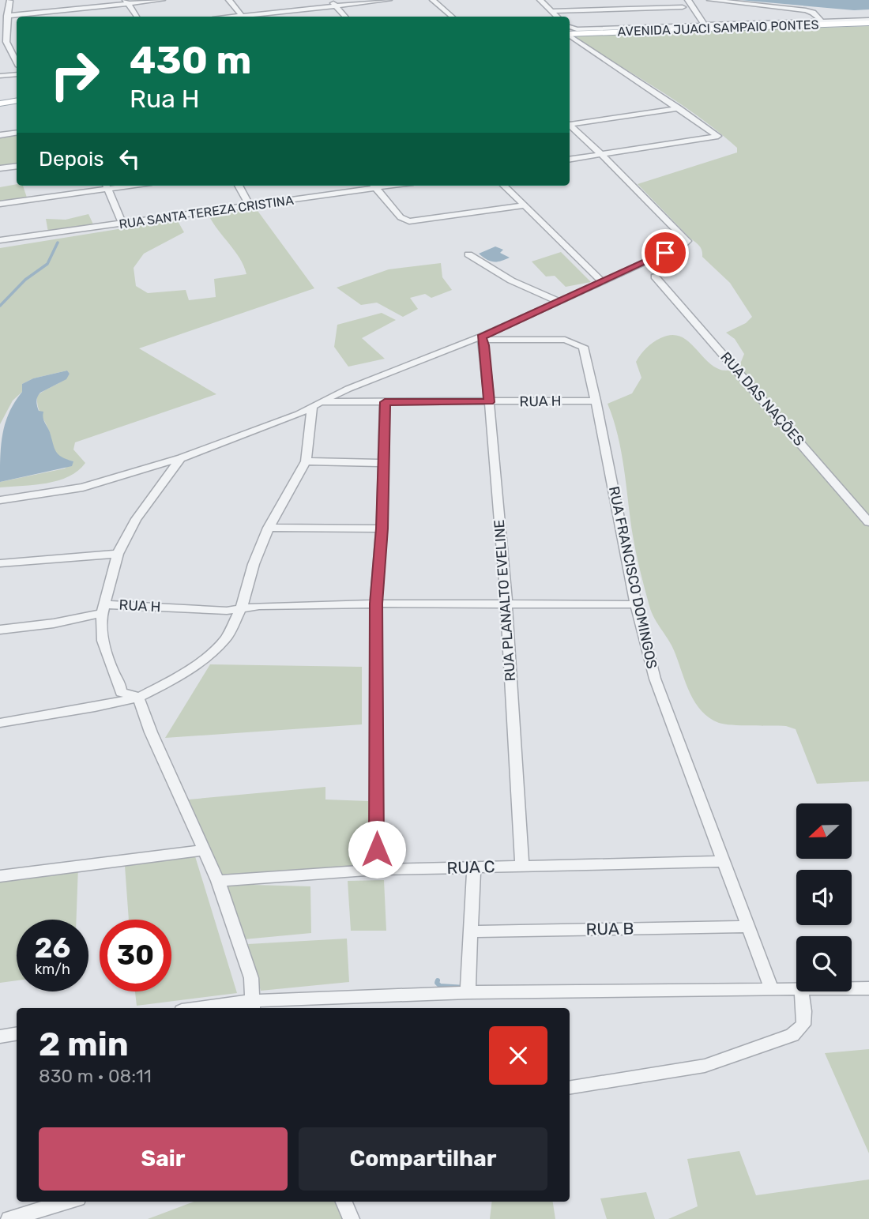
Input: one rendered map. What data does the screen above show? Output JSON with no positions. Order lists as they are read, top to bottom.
{
  "streets": {
    "main road": ["AVENIDA JUACI SAMPAIO PONTES"],
    "street": [
      "RUA SANTA TEREZA CRISTINA",
      "RUA DAS NAÇÕES",
      "RUA H",
      "RUA FRANCISCO DOMINGOS",
      "RUA PLANALTO EVELINE",
      "RUA C",
      "RUA B"
    ]
  },
  "crossings": [
    ["RUA H", "RUA FRANCISCO DOMINGOS"],
    ["RUA H", "RUA PLANALTO EVELINE"],
    ["RUA FRANCISCO DOMINGOS", "RUA PLANALTO EVELINE"],
    ["RUA FRANCISCO DOMINGOS", "RUA C"],
    ["RUA FRANCISCO DOMINGOS", "RUA B"],
    ["RUA PLANALTO EVELINE", "RUA C"]
  ],
  "north": "left",
  "page": {
    "turn": ["430 m", "Rua H"],
    "then": "Depois",
    "speed": "26 km/h",
    "limit": "30",
    "heading": ["2 min", "830 m · 08:11"],
    "buttons": ["Sair", "Compartilhar"]
  }
}
